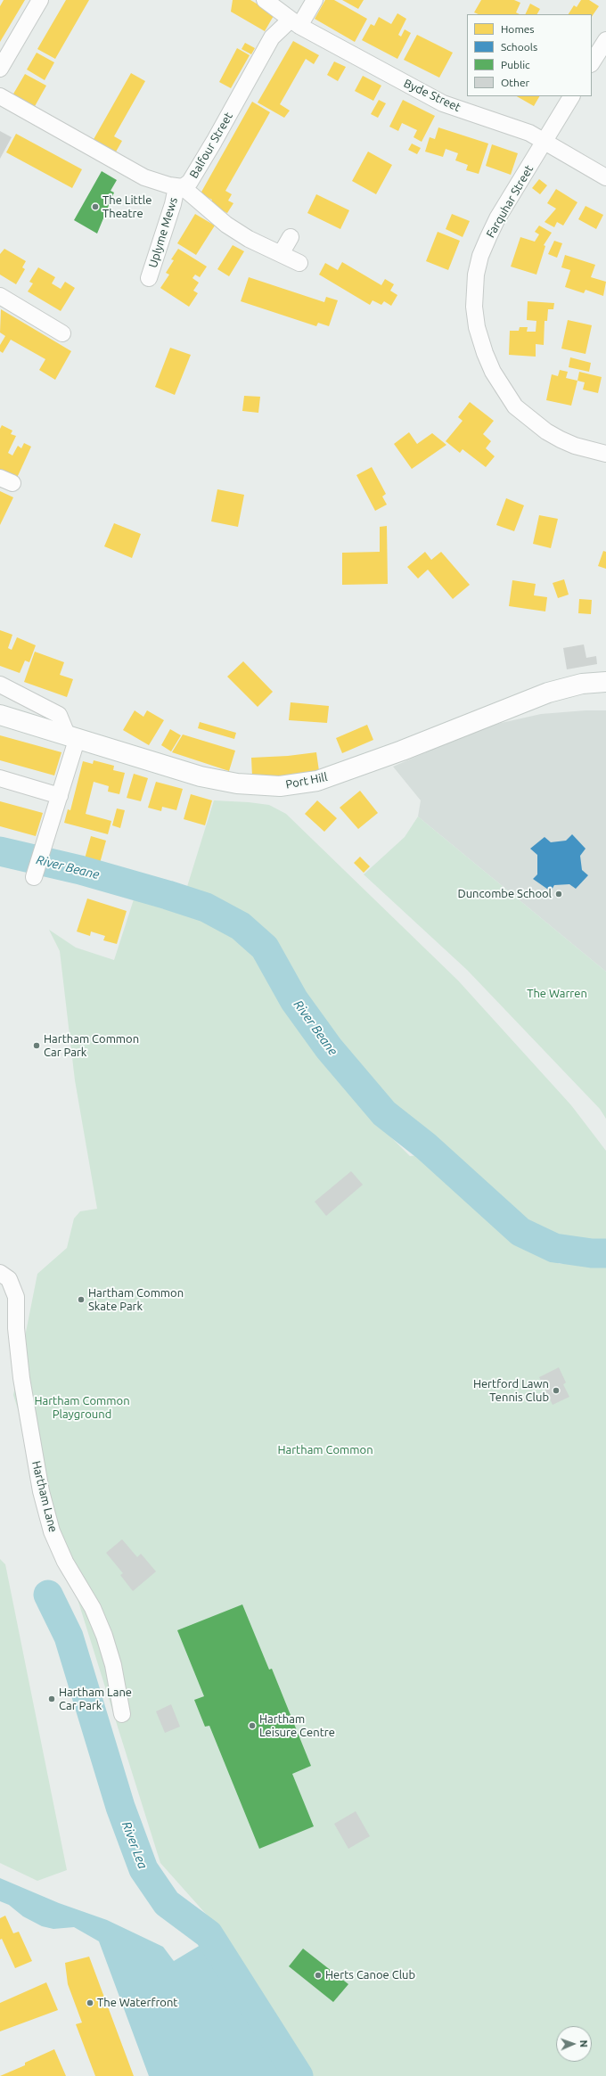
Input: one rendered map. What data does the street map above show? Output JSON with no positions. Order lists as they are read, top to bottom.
{
  "streets": {
    "main road": ["Port Hill"],
    "street": [
      "Byde Street",
      "Balfour Street",
      "Farquhar Street",
      "Uplyme Mews",
      "Hartham Lane"
    ]
  },
  "crossings": [
    ["Byde Street", "Balfour Street"],
    ["Byde Street", "Farquhar Street"],
    ["Balfour Street", "Uplyme Mews"]
  ],
  "water": ["River Beane", "River Lea"],
  "parks": ["The Warren", "Hartham Common Playground", "Hartham Common"],
  "places": [
    "The Little Theatre",
    "Duncombe School",
    "Hartham Common Car Park",
    "Hartham Common Skate Park",
    "Hertford Lawn Tennis Club",
    "Hartham Lane Car Park",
    "Hartham Leisure Centre",
    "Herts Canoe Club",
    "The Waterfront"
  ],
  "legend": [
    "Homes",
    "Schools",
    "Public",
    "Other"
  ],
  "north": "right"
}
